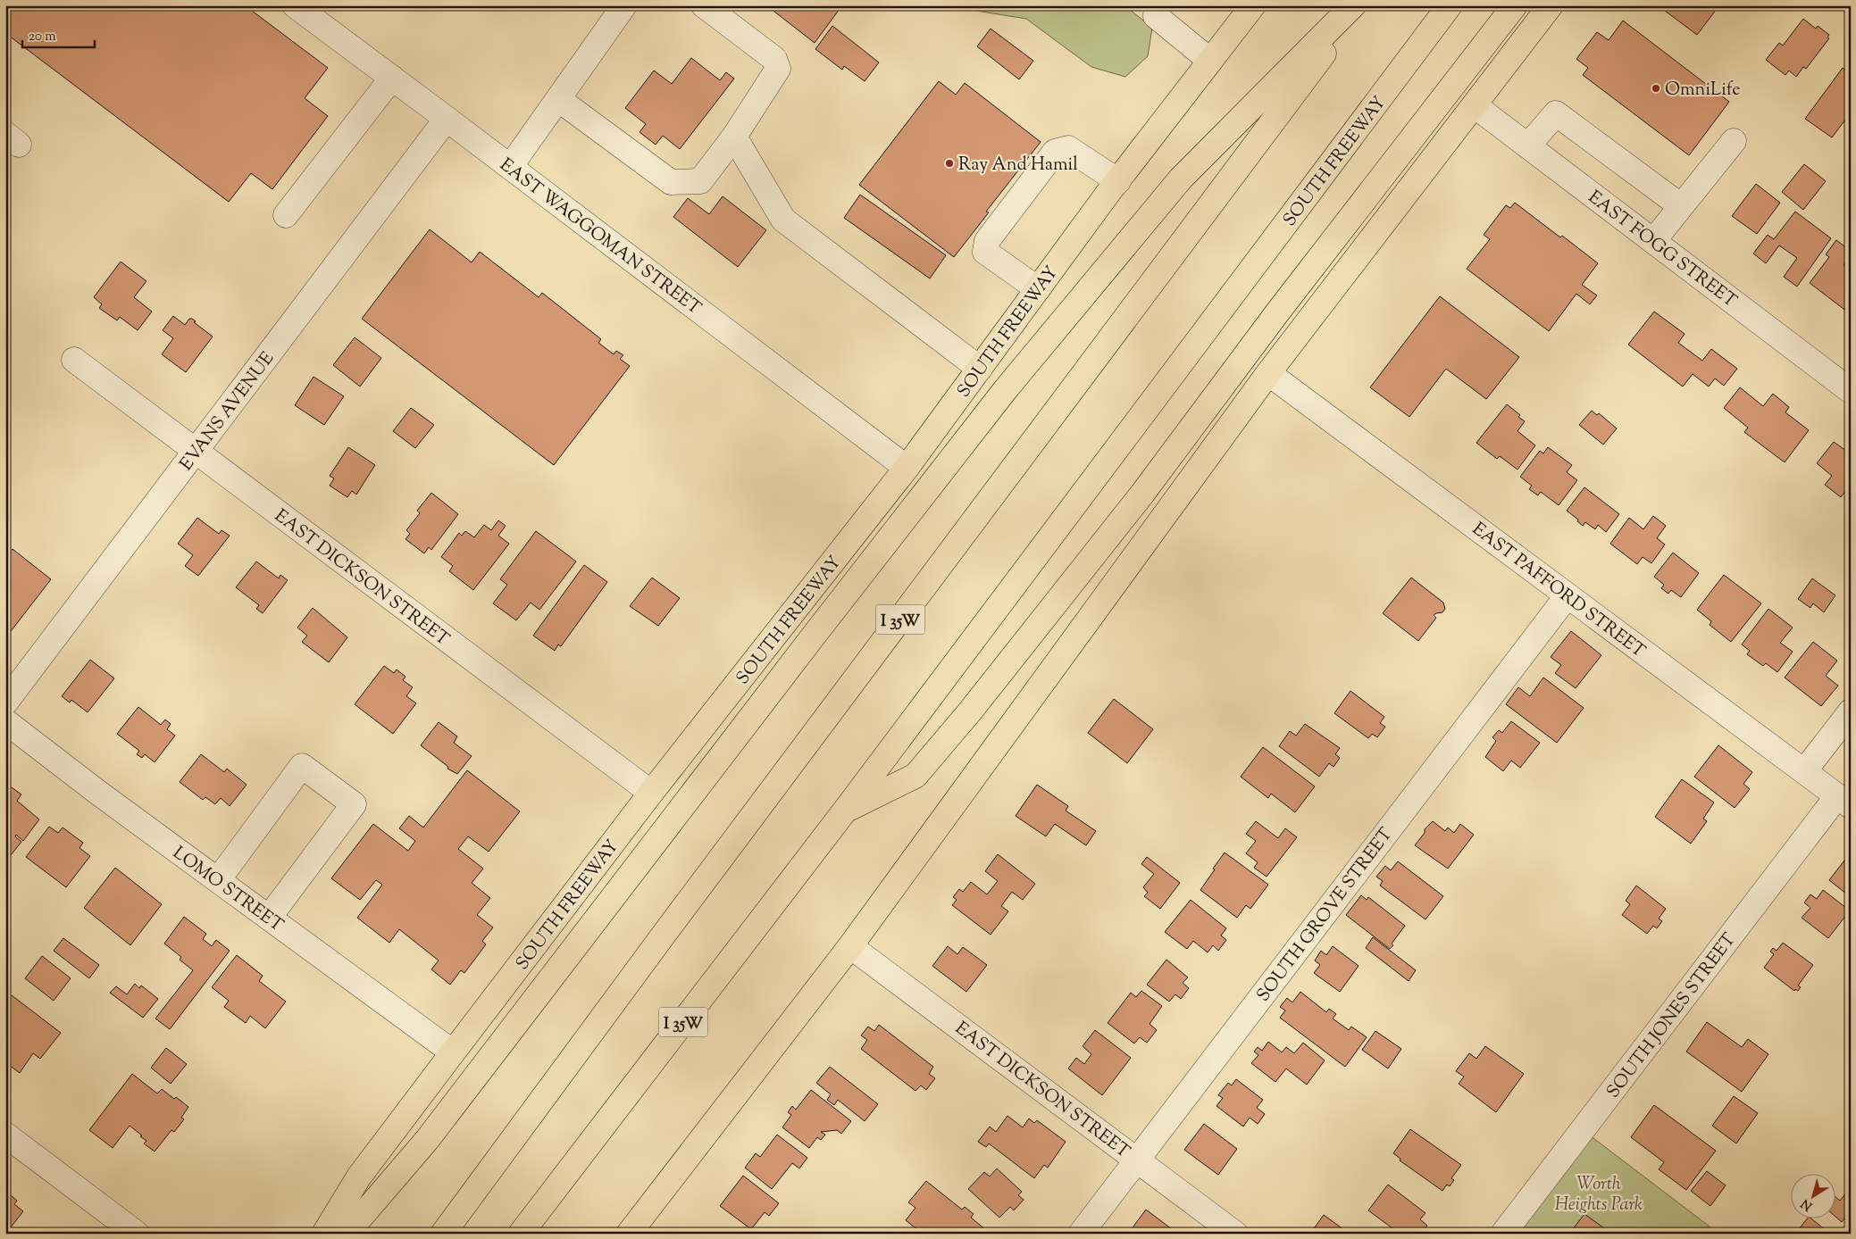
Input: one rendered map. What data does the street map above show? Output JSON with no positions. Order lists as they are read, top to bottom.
{
  "streets": {
    "main road": ["SOUTH FREEWAY", "I 35W"],
    "street": [
      "EAST WAGGOMAN STREET",
      "EAST FOGG STREET",
      "EVANS AVENUE",
      "EAST DICKSON STREET",
      "EAST PAFFORD STREET",
      "LOMO STREET",
      "SOUTH GROVE STREET",
      "SOUTH JONES STREET"
    ]
  },
  "crossings": [
    ["SOUTH FREEWAY", "EAST WAGGOMAN STREET"],
    ["SOUTH FREEWAY", "EAST DICKSON STREET"],
    ["SOUTH FREEWAY", "LOMO STREET"],
    ["EAST WAGGOMAN STREET", "EVANS AVENUE"],
    ["EVANS AVENUE", "EAST DICKSON STREET"],
    ["EAST DICKSON STREET", "SOUTH GROVE STREET"],
    ["EAST PAFFORD STREET", "SOUTH GROVE STREET"],
    ["EAST PAFFORD STREET", "SOUTH JONES STREET"]
  ],
  "parks": ["Worth Heights Park"],
  "places": ["OmniLife", "Ray And Hamil"],
  "scale_bar": "20 m",
  "north": "bottom left"
}
